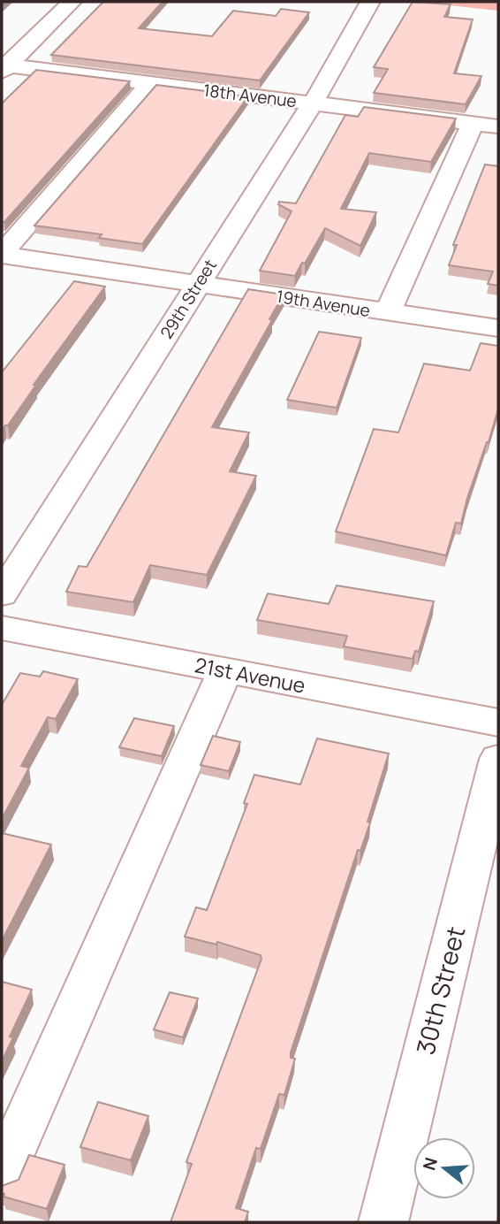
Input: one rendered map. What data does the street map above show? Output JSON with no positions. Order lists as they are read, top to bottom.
{
  "streets": {
    "street": [
      "18th Avenue",
      "29th Street",
      "19th Avenue",
      "21st Avenue",
      "30th Street"
    ]
  },
  "crossings": [
    ["18th Avenue", "29th Street"],
    ["29th Street", "19th Avenue"]
  ],
  "north": "left"
}
